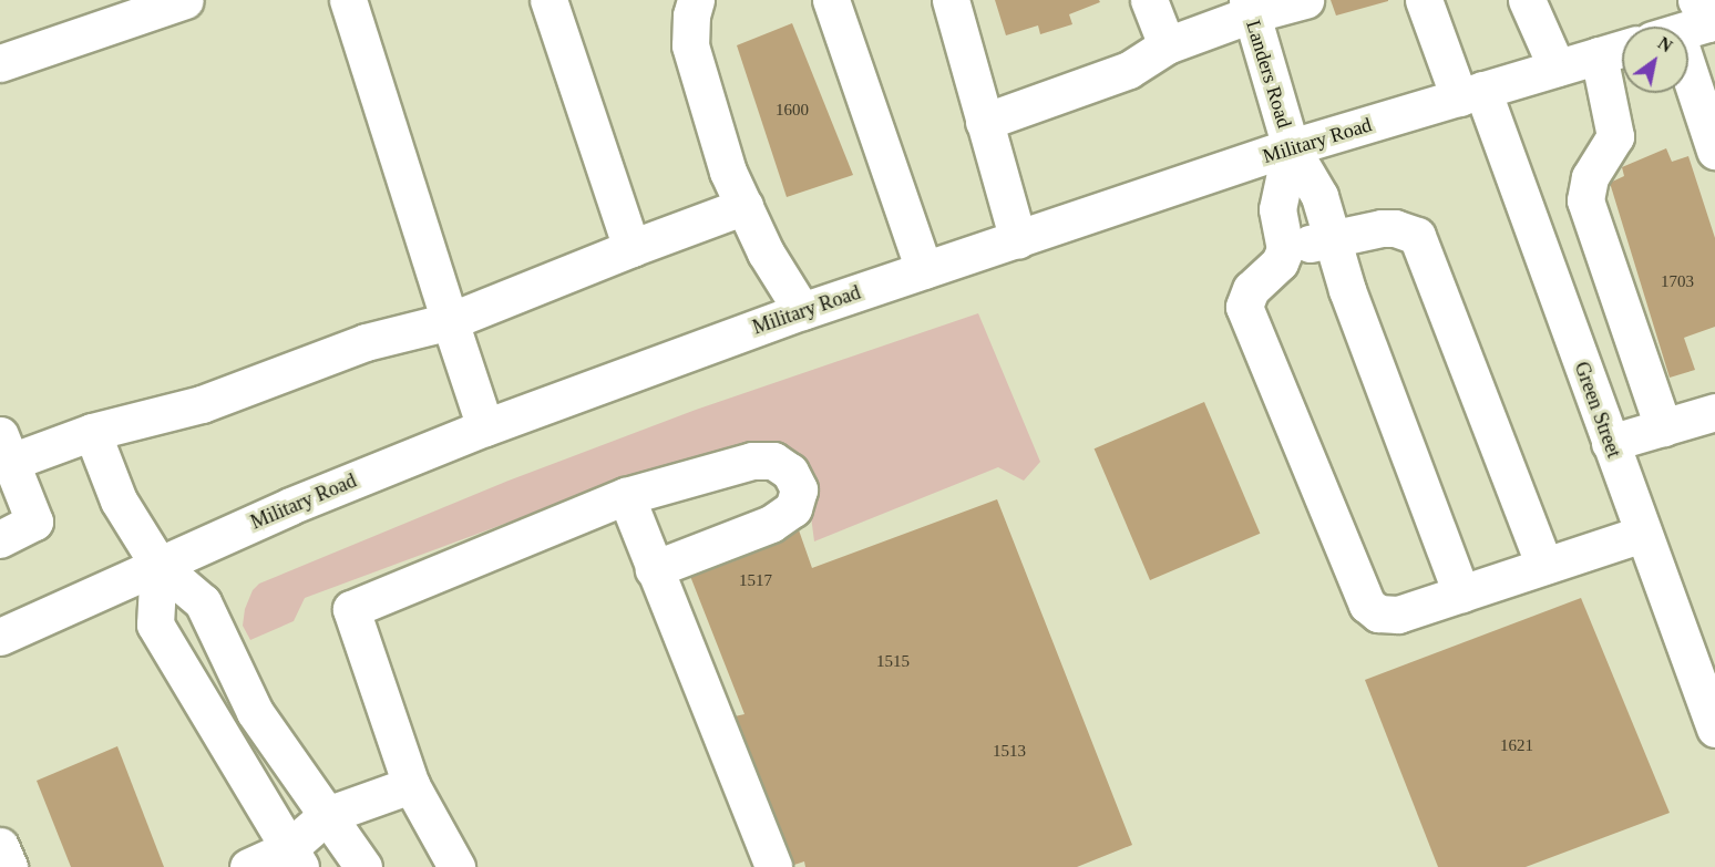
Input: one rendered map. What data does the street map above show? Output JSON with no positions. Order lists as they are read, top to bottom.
{
  "streets": {
    "main road": ["Landers Road", "Military Road", "Green Street"]
  },
  "crossings": [
    ["Landers Road", "Military Road"],
    ["Military Road", "Green Street"]
  ],
  "house_numbers": [
    "1600",
    "1703",
    "1517",
    "1515",
    "1621",
    "1513"
  ],
  "north": "top right"
}
